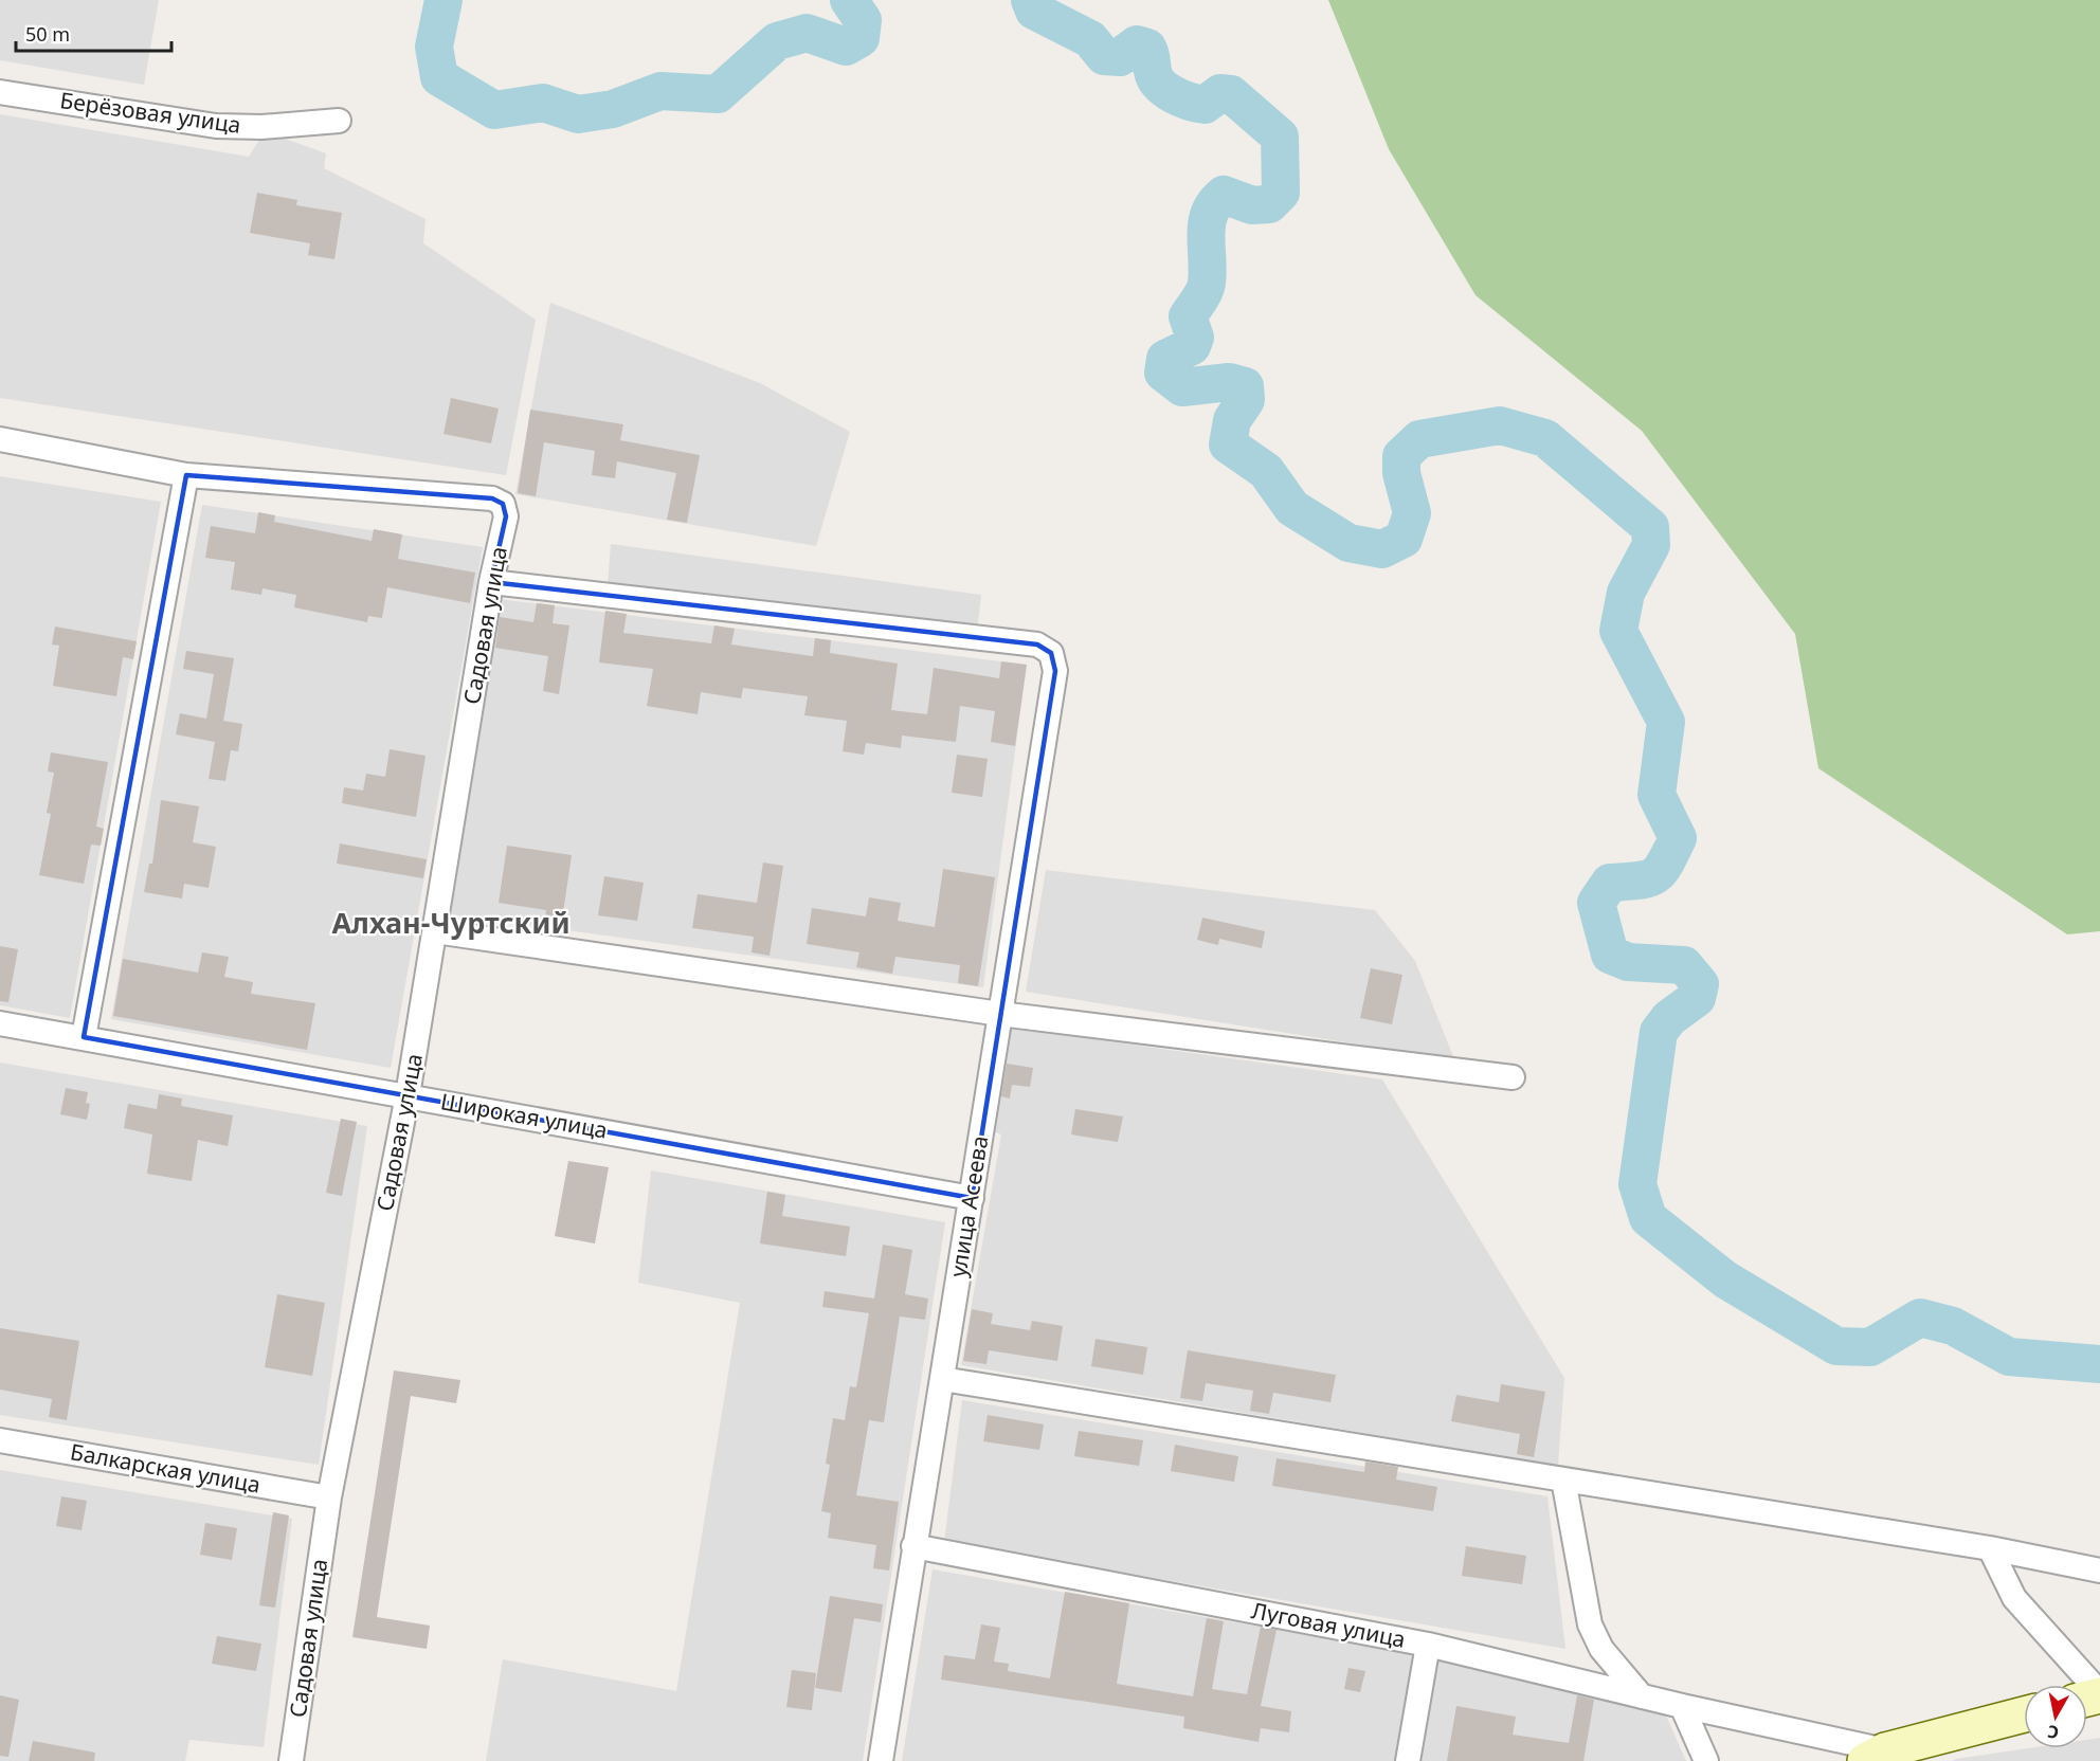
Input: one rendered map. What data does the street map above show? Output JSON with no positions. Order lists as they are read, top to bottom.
{
  "streets": {
    "street": [
      "Берёзовая улица",
      "Садовая улица",
      "Широкая улица",
      "улица Асеева",
      "Балкарская улица",
      "Луговая улица"
    ]
  },
  "crossings": [
    ["Садовая улица", "Широкая улица"],
    ["Садовая улица", "улица Асеева"],
    ["Садовая улица", "Балкарская улица"],
    ["Широкая улица", "улица Асеева"],
    ["улица Асеева", "Луговая улица"]
  ],
  "districts": ["Алхан-Чуртский"],
  "scale_bar": "50 m",
  "north": "bottom"
}
